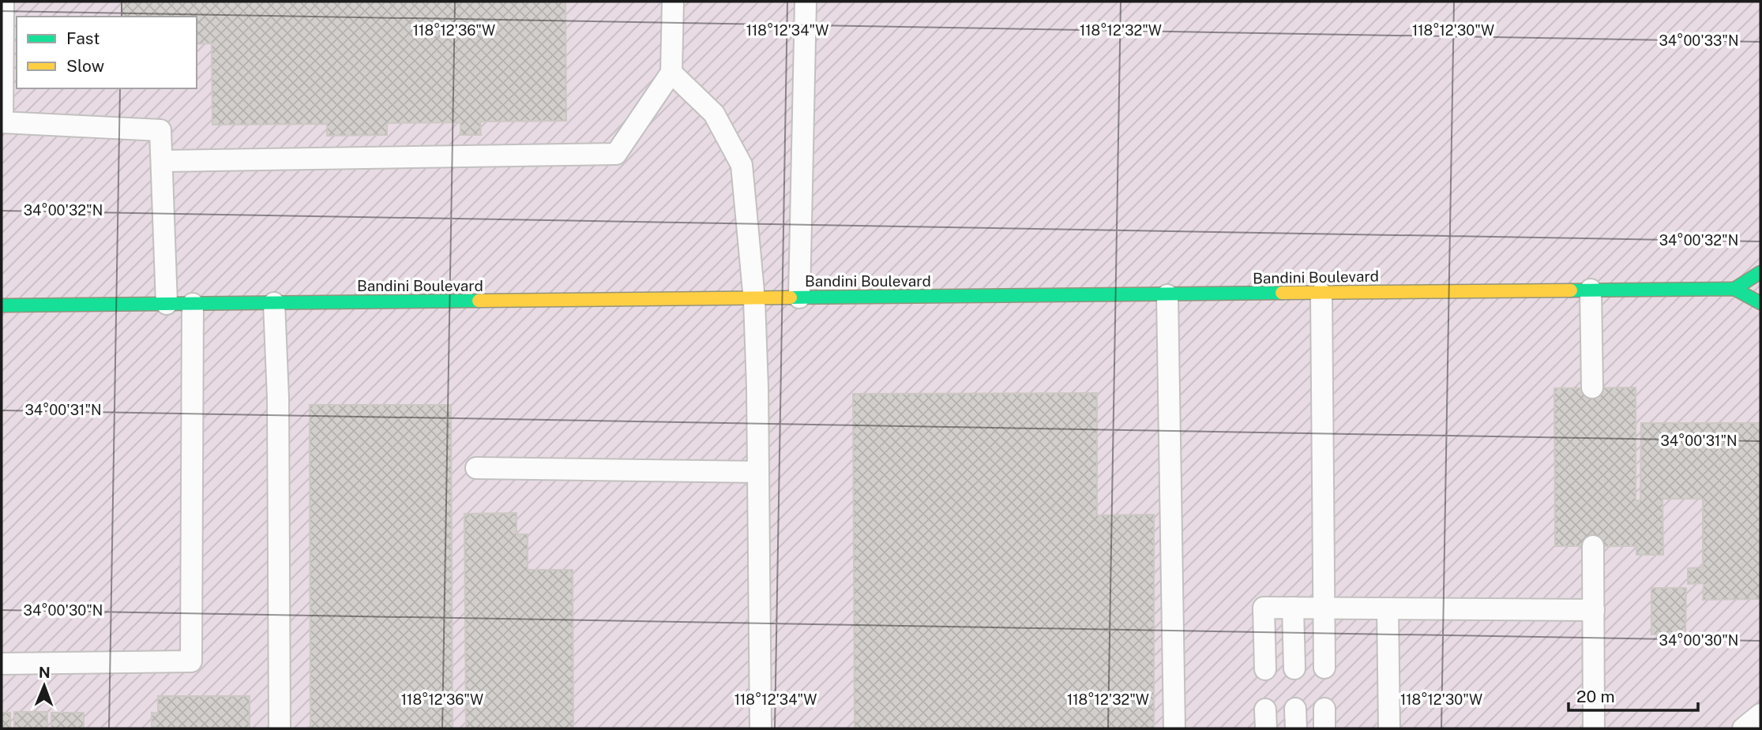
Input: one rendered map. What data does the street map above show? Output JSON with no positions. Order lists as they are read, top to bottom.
{
  "streets": {
    "main road": ["Bandini Boulevard"]
  },
  "legend": ["Fast", "Slow"],
  "scale_bar": "20 m",
  "north": "top",
  "coordinates": [
    "118°12'36\"W",
    "118°12'34\"W",
    "118°12'32\"W",
    "118°12'30\"W",
    "34°00'33\"N",
    "34°00'32\"N",
    "34°00'31\"N",
    "34°00'30\"N"
  ]
}
